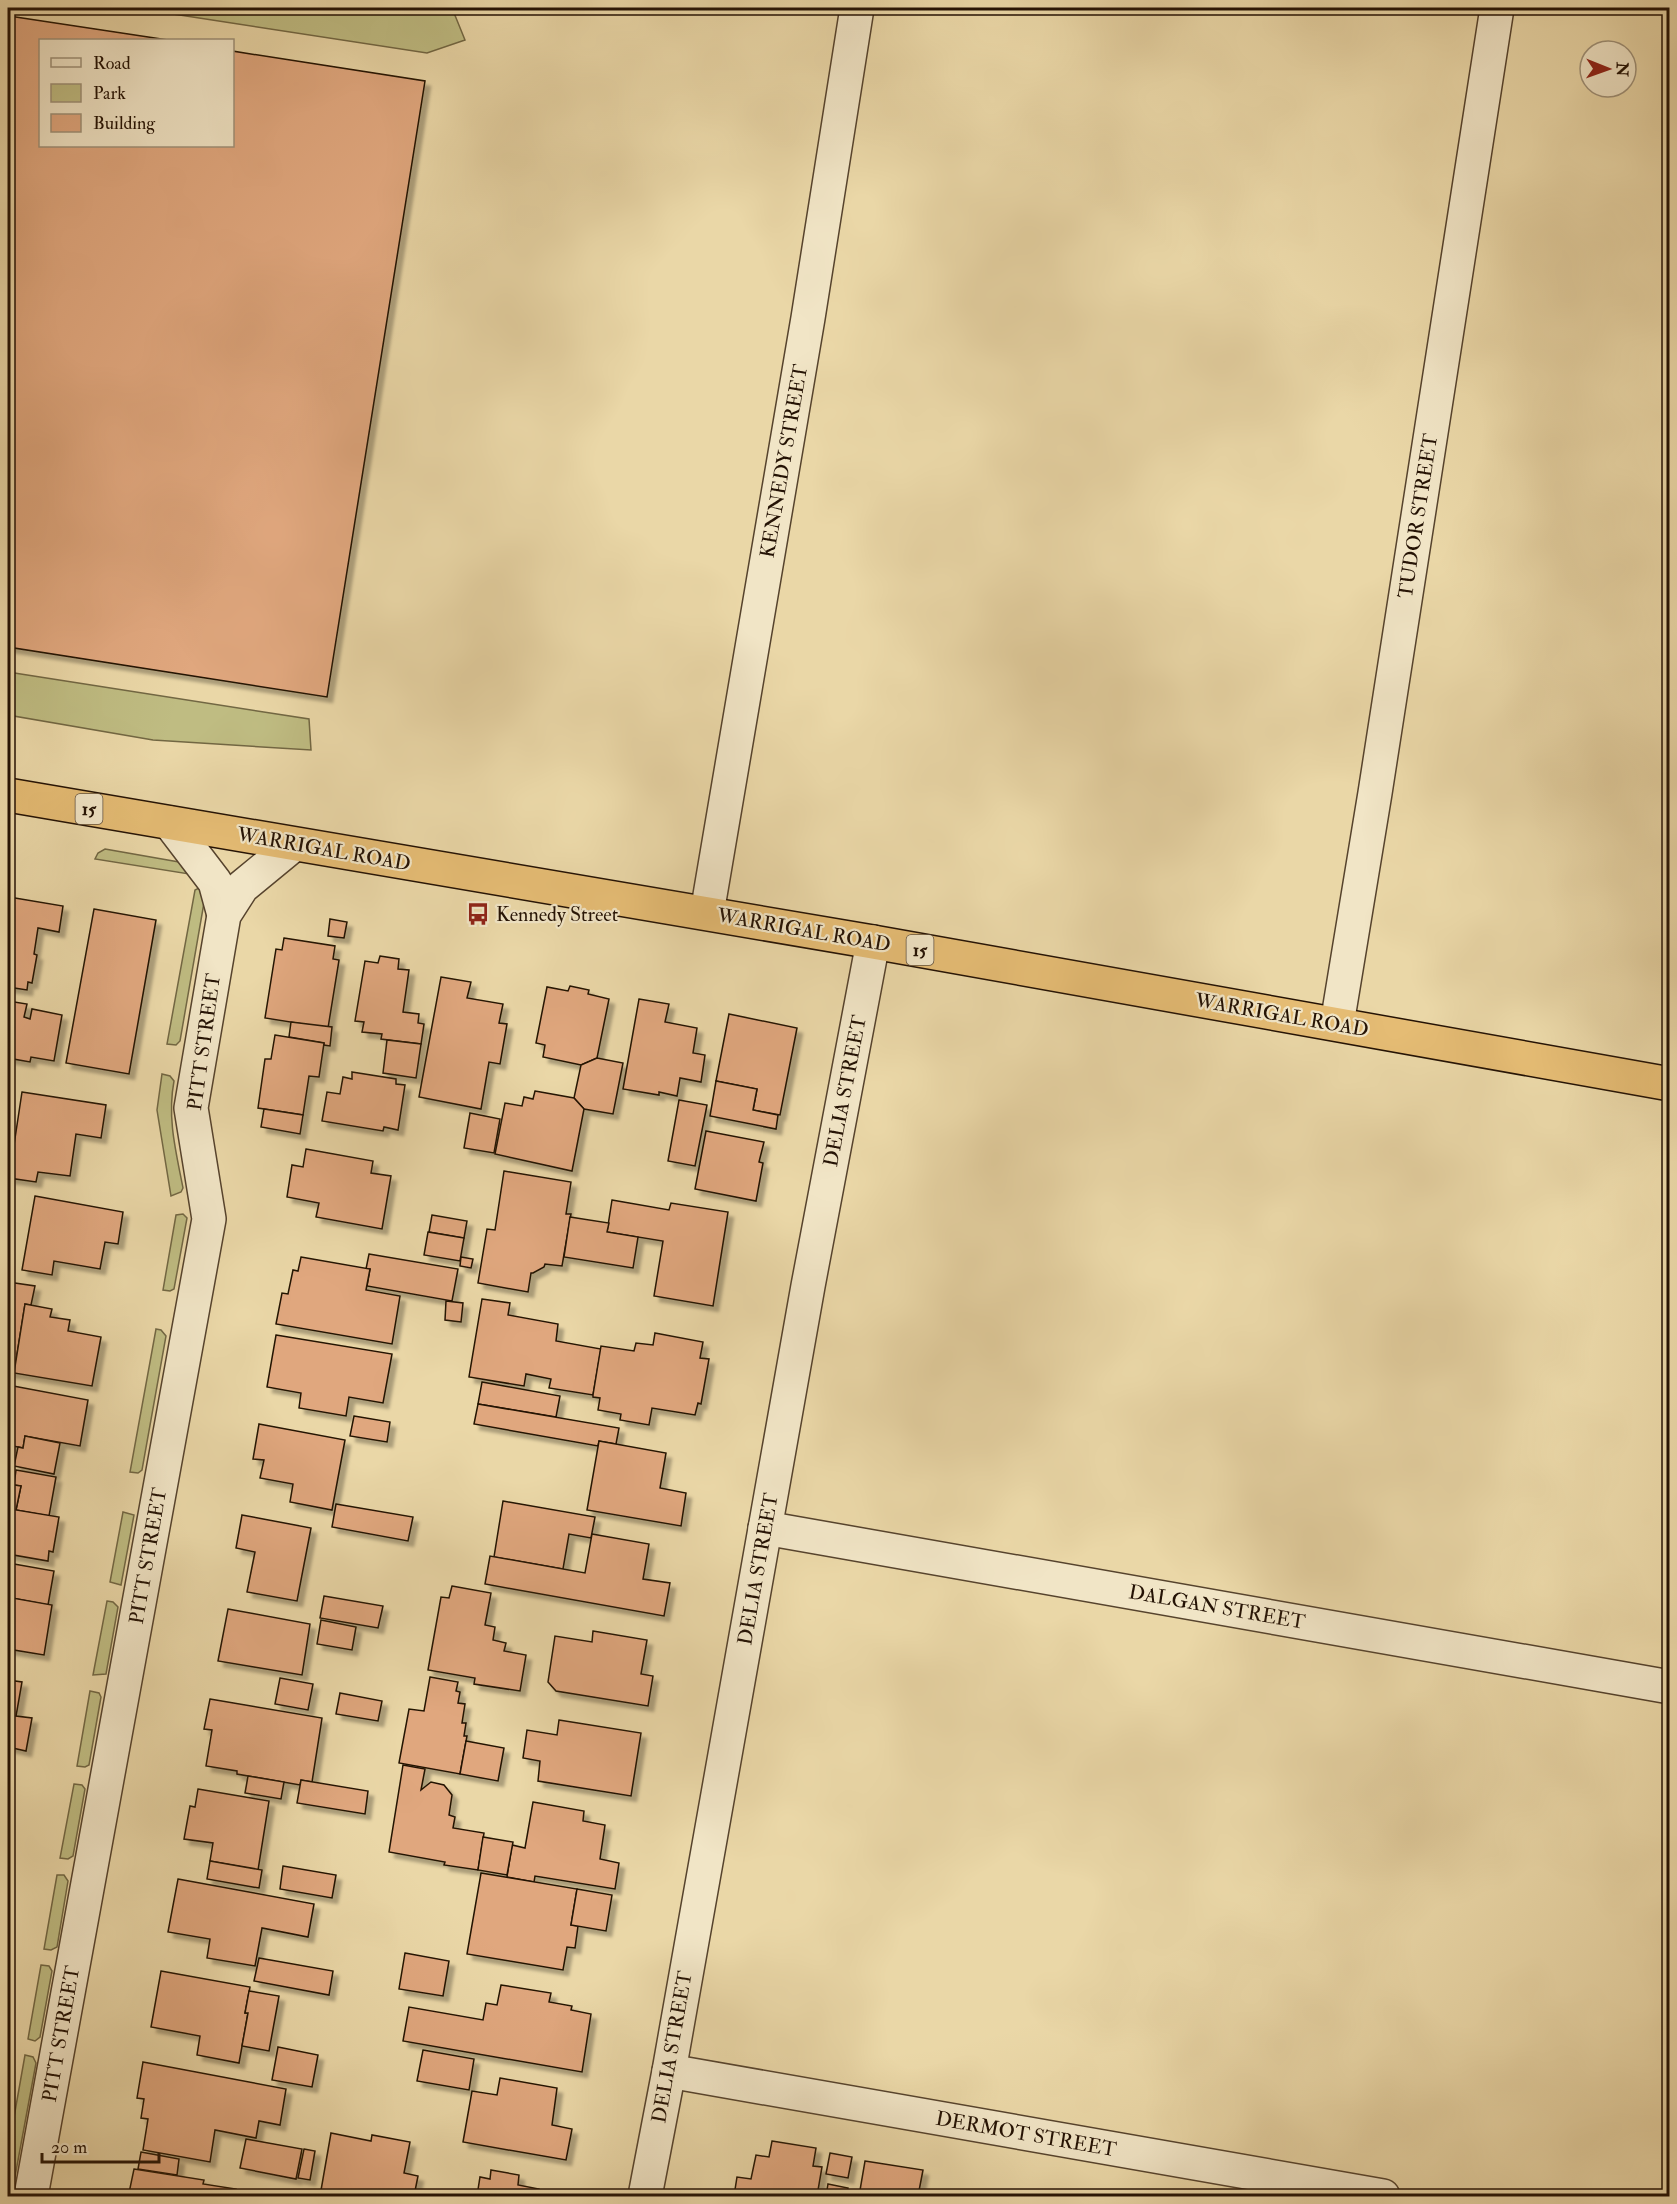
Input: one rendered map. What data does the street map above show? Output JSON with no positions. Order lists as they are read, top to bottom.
{
  "streets": {
    "highway": ["15", "WARRIGAL ROAD"],
    "street": [
      "KENNEDY STREET",
      "TUDOR STREET",
      "PITT STREET",
      "DELIA STREET",
      "DALGAN STREET",
      "DERMOT STREET"
    ]
  },
  "crossings": [
    ["KENNEDY STREET", "WARRIGAL ROAD"],
    ["TUDOR STREET", "WARRIGAL ROAD"],
    ["WARRIGAL ROAD", "PITT STREET"],
    ["WARRIGAL ROAD", "DELIA STREET"],
    ["DELIA STREET", "DALGAN STREET"],
    ["DELIA STREET", "DERMOT STREET"]
  ],
  "places": {
    "bus stop": ["Kennedy Street"]
  },
  "legend": ["Road", "Park", "Building"],
  "scale_bar": "20 m",
  "north": "right"
}
